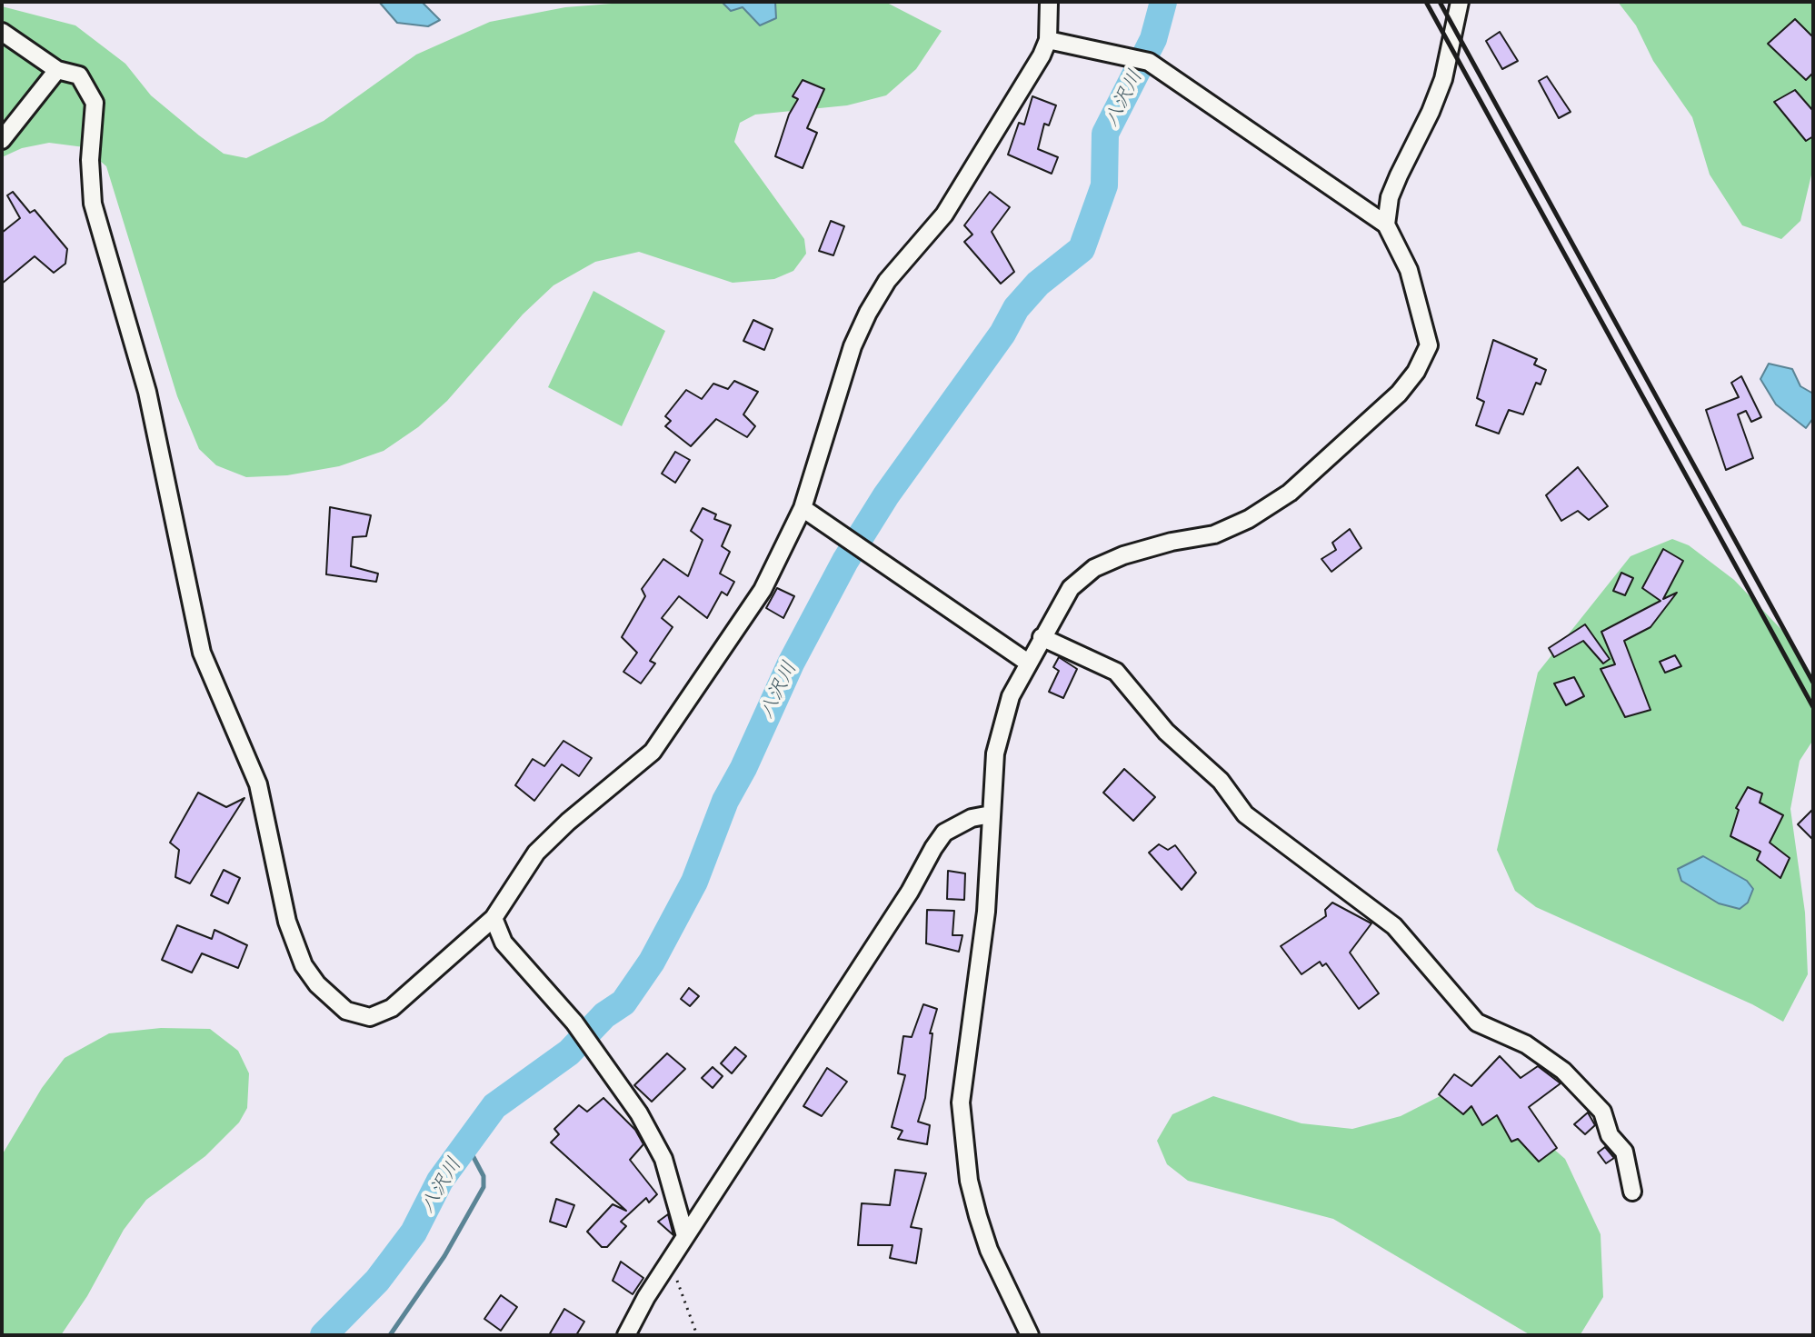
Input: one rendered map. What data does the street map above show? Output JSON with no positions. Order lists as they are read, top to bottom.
{
  "water": ["八沢川"]
}
